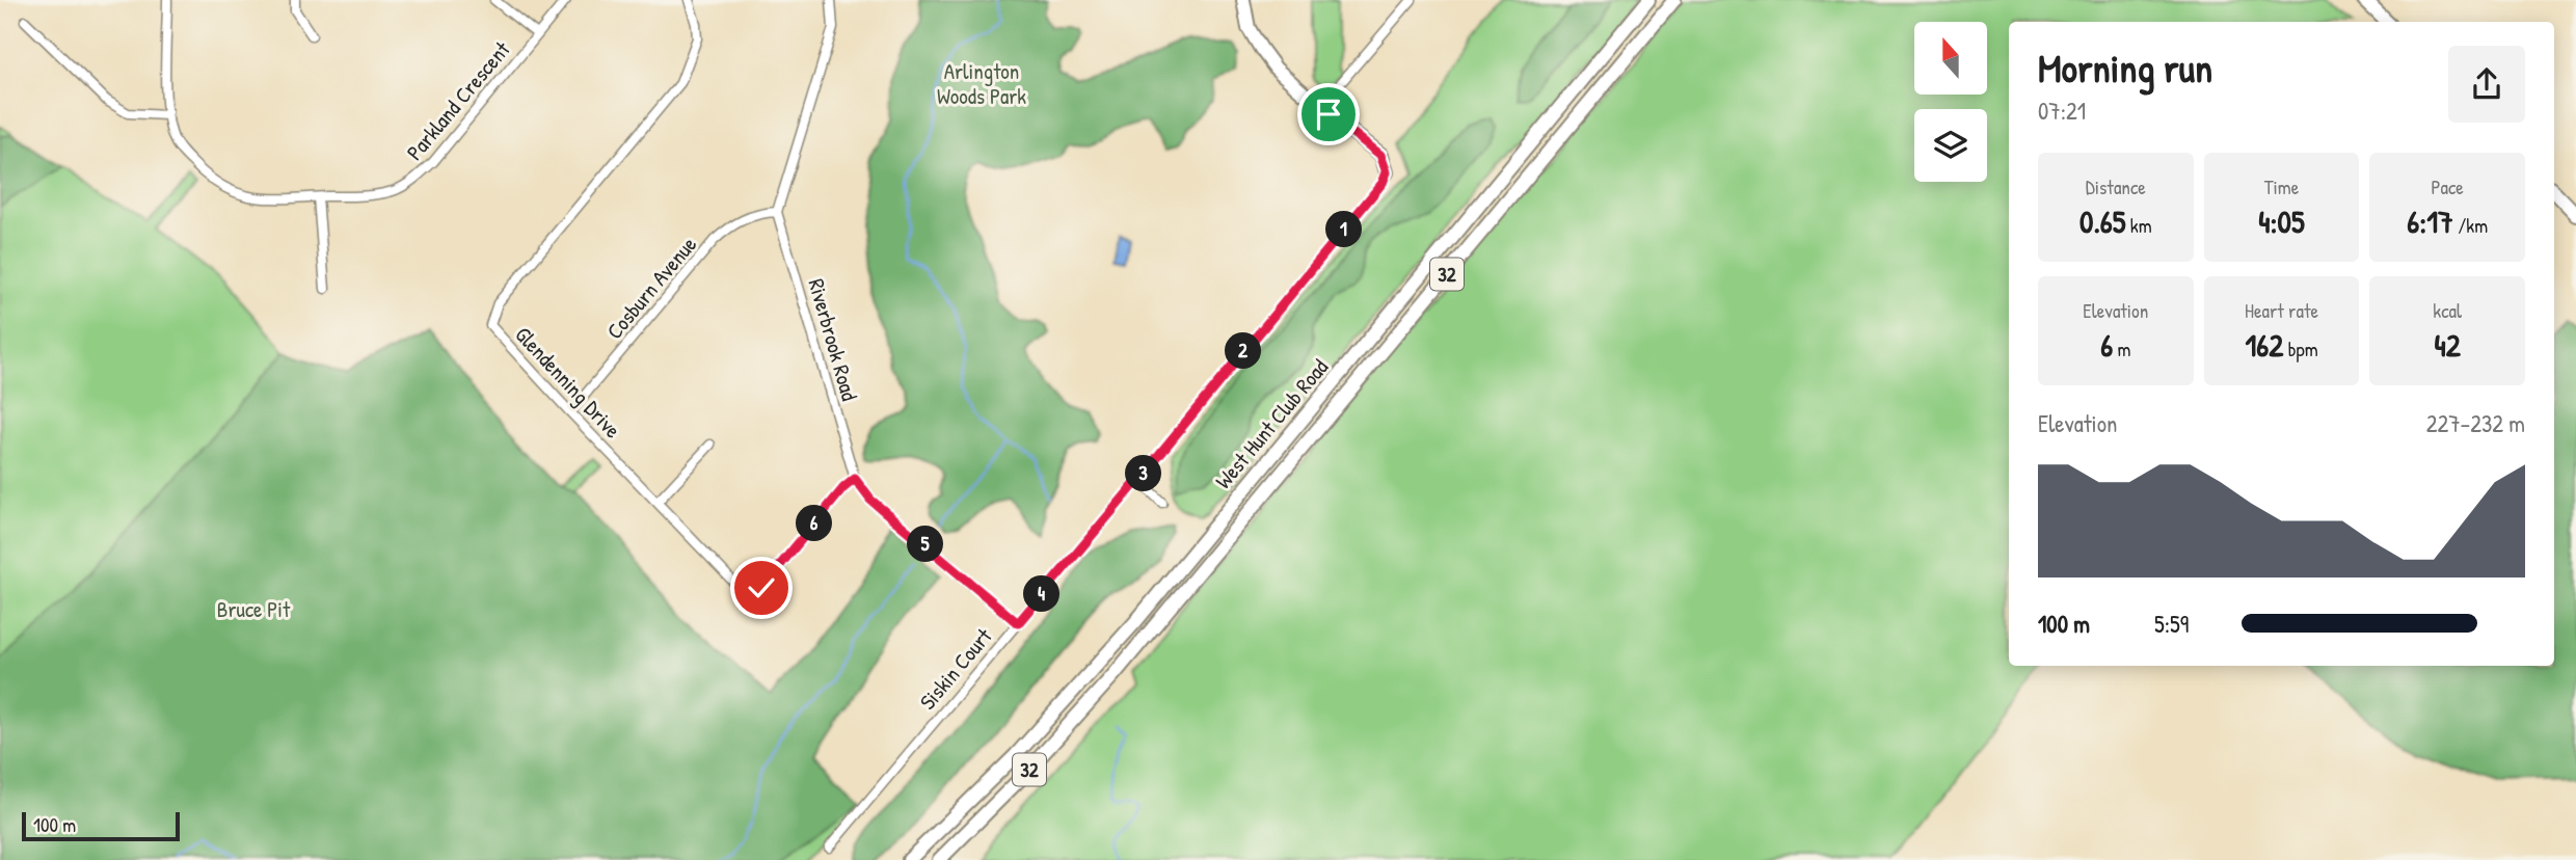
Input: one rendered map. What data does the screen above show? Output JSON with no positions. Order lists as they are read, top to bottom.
{
  "streets": {
    "main road": ["32", "West Hunt Club Road"],
    "street": [
      "Parkland Crescent",
      "Cosburn Avenue",
      "Riverbrook Road",
      "Glendenning Drive",
      "Siskin Court"
    ]
  },
  "crossings": [
    ["Cosburn Avenue", "Riverbrook Road"],
    ["Cosburn Avenue", "Glendenning Drive"],
    ["Riverbrook Road", "Glendenning Drive"],
    ["Riverbrook Road", "Siskin Court"]
  ],
  "parks": ["Arlington Woods Park", "Bruce Pit"],
  "scale_bar": "100 m",
  "north": "top",
  "page": {
    "heading": ["Morning run", "07:21"],
    "stats": [
      ["Distance", "0.65 km"],
      ["Time", "4:05"],
      ["Pace", "6:17 /km"],
      ["Elevation", "6 m"],
      ["Heart rate", "162 bpm"],
      ["kcal", "42"]
    ],
    "pins": [
      "1",
      "2",
      "3",
      "6",
      "5",
      "4"
    ],
    "chart": ["Elevation", "227–232 m"],
    "list": [
      {
        "name": "100 m",
        "note": "5:59"
      }
    ],
    "scale": "100 m"
  }
}
